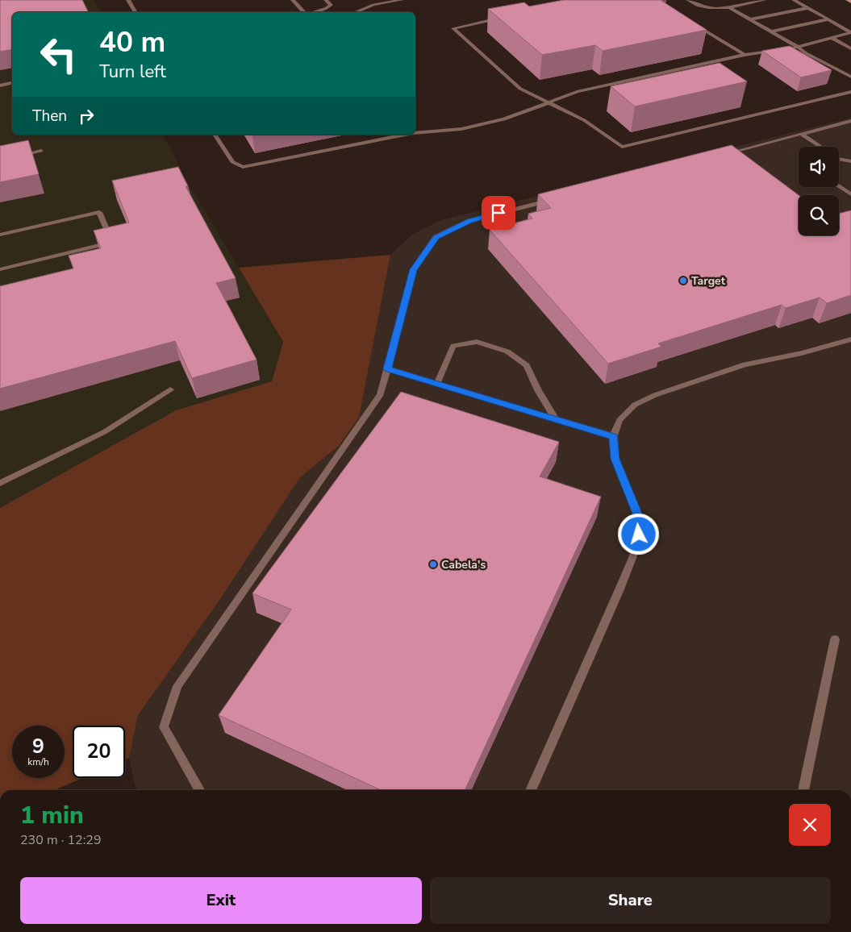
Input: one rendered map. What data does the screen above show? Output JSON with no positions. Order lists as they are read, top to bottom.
{
  "places": ["Target", "Cabela's"],
  "page": {
    "turn": ["40 m", "Turn left"],
    "then": "Then",
    "speed": "9 km/h",
    "limit": "20",
    "heading": ["1 min", "230 m · 12:29"],
    "buttons": ["Exit", "Share"]
  }
}
